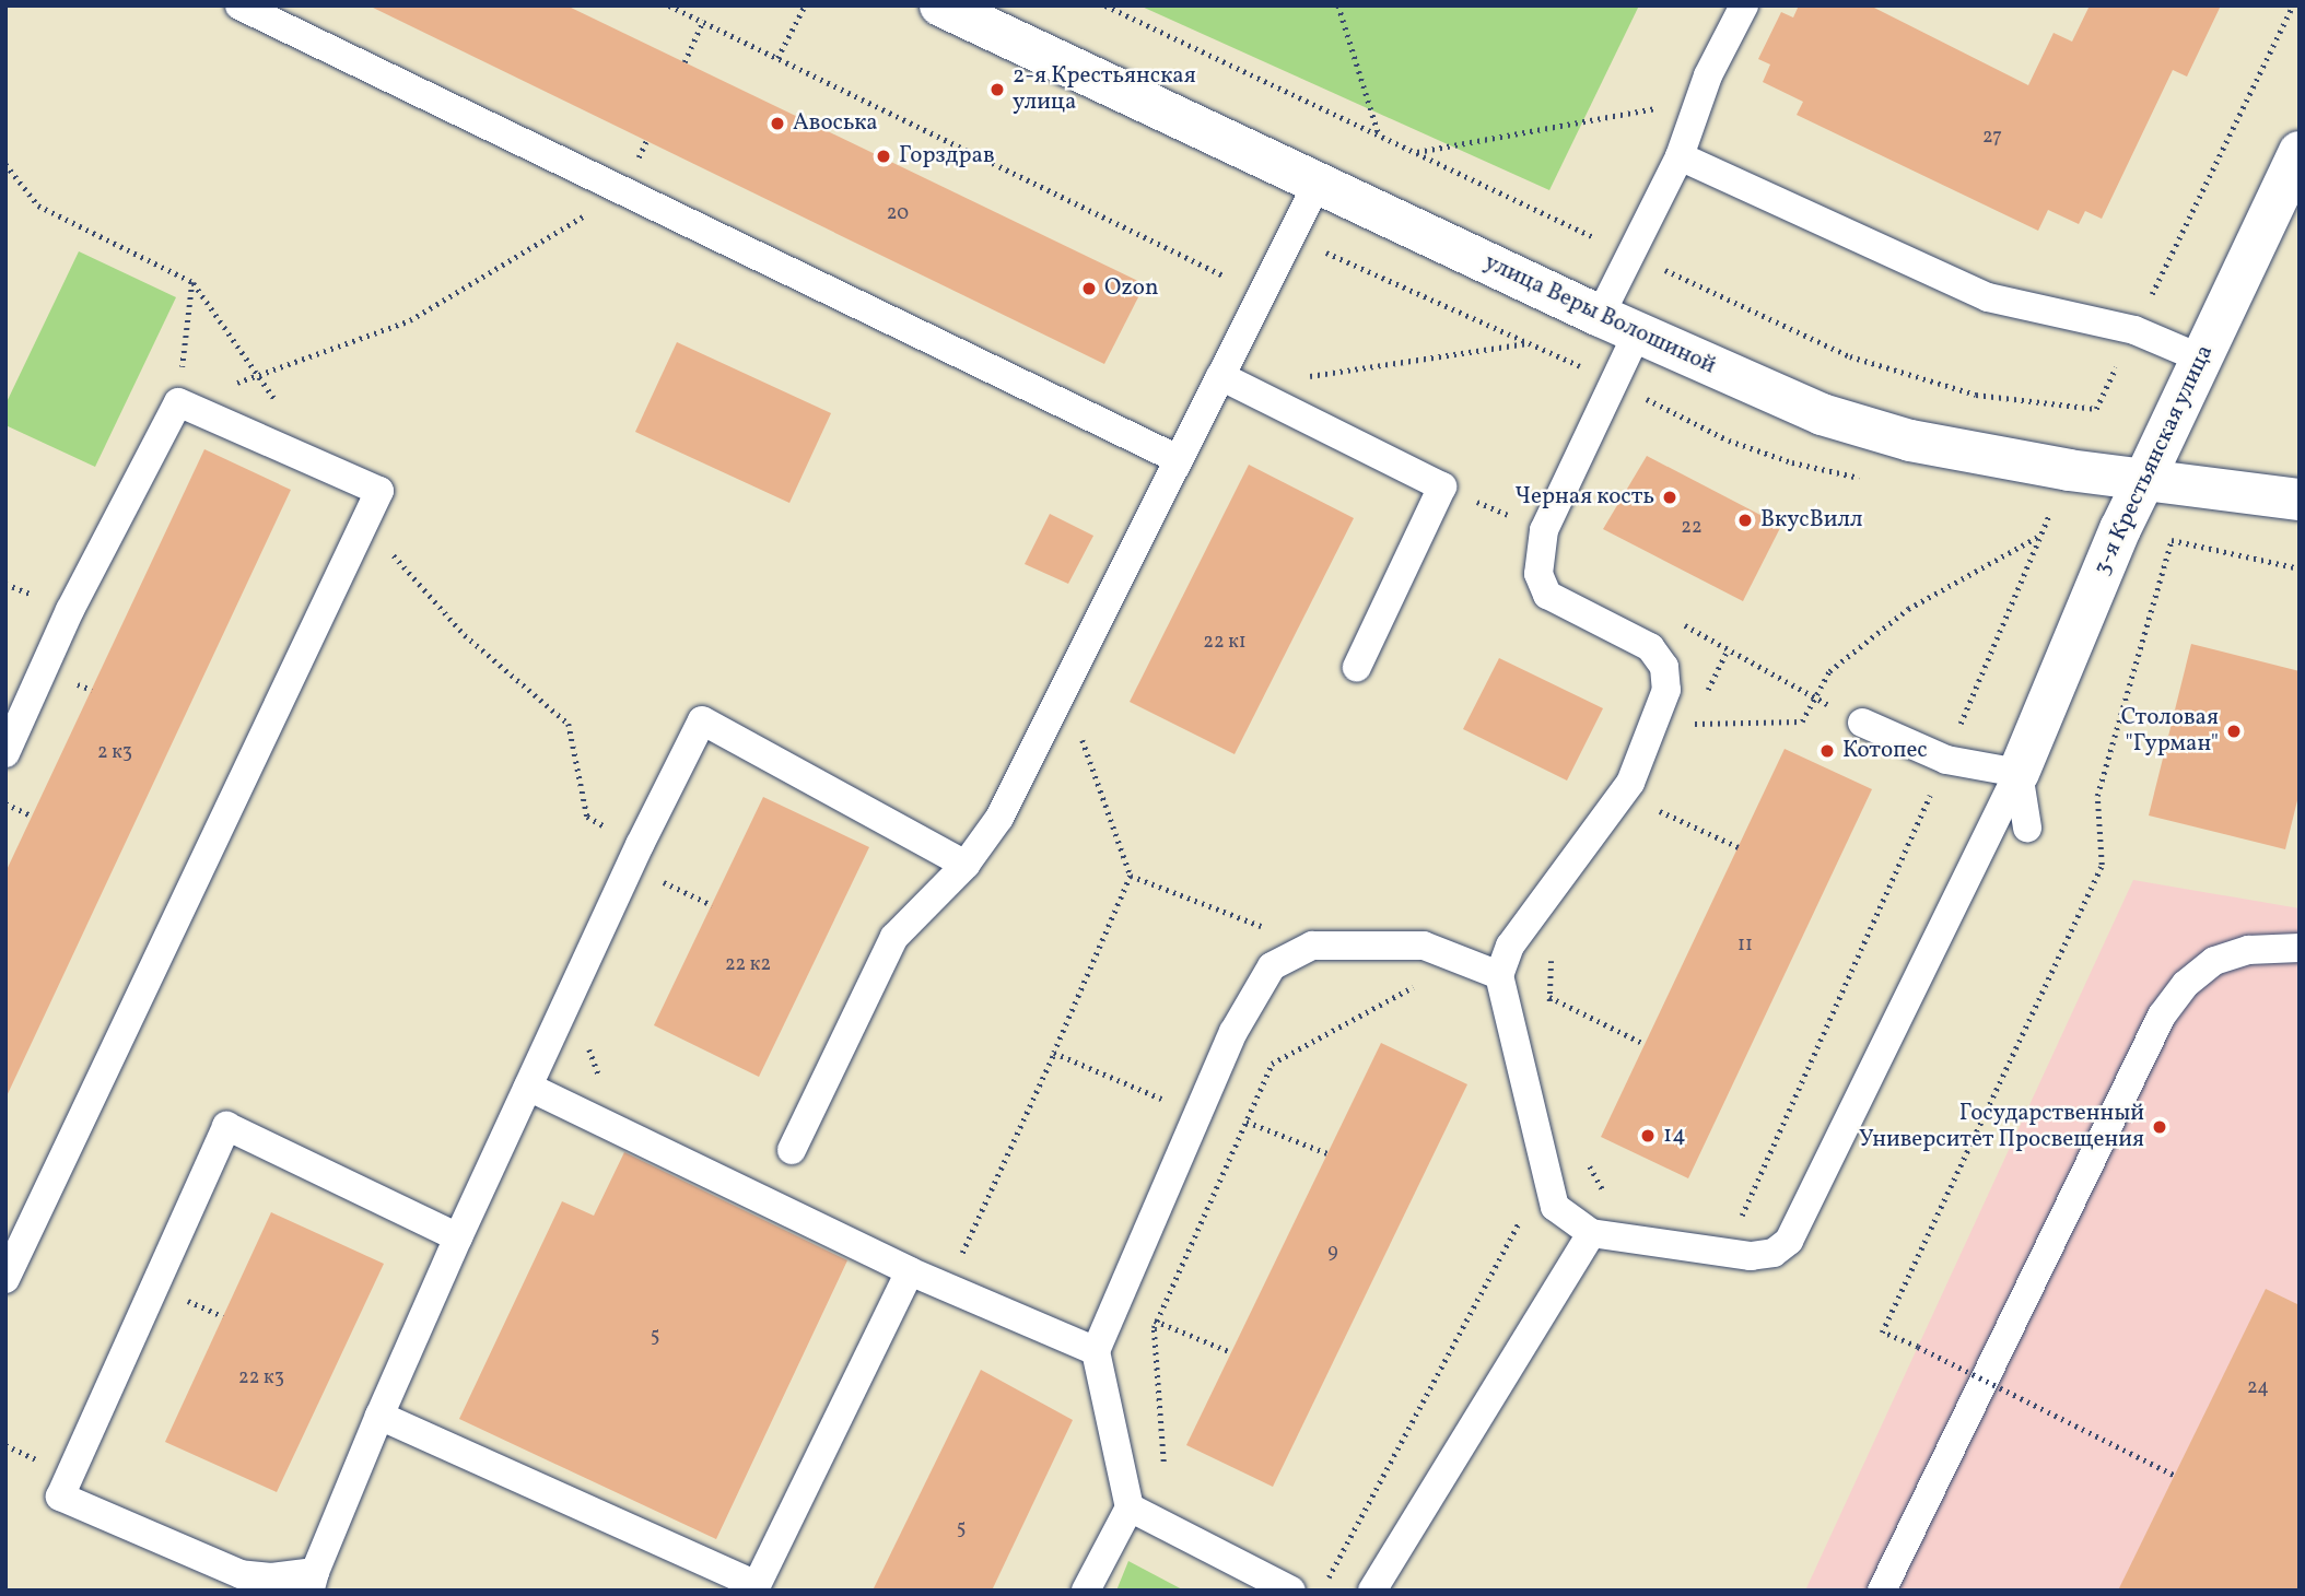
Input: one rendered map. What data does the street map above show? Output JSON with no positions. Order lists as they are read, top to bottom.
{
  "streets": {
    "street": ["улица Веры Волошиной", "3-я Крестьянская улица"]
  },
  "crossings": [
    ["улица Веры Волошиной", "3-я Крестьянская улица"]
  ],
  "places": [
    "2-я Крестьянская улица",
    "Авоська",
    "Горздрав",
    "Ozon",
    "Черная кость",
    "ВкусВилл",
    "Столовая \"Гурман\"",
    "Котопес",
    "Государственный Университет Просвещения",
    "14"
  ],
  "house_numbers": [
    "27",
    "20",
    "22",
    "22 к1",
    "2 к3",
    "11",
    "22 к2",
    "9",
    "5",
    "22 к3",
    "24",
    "5"
  ]
}
